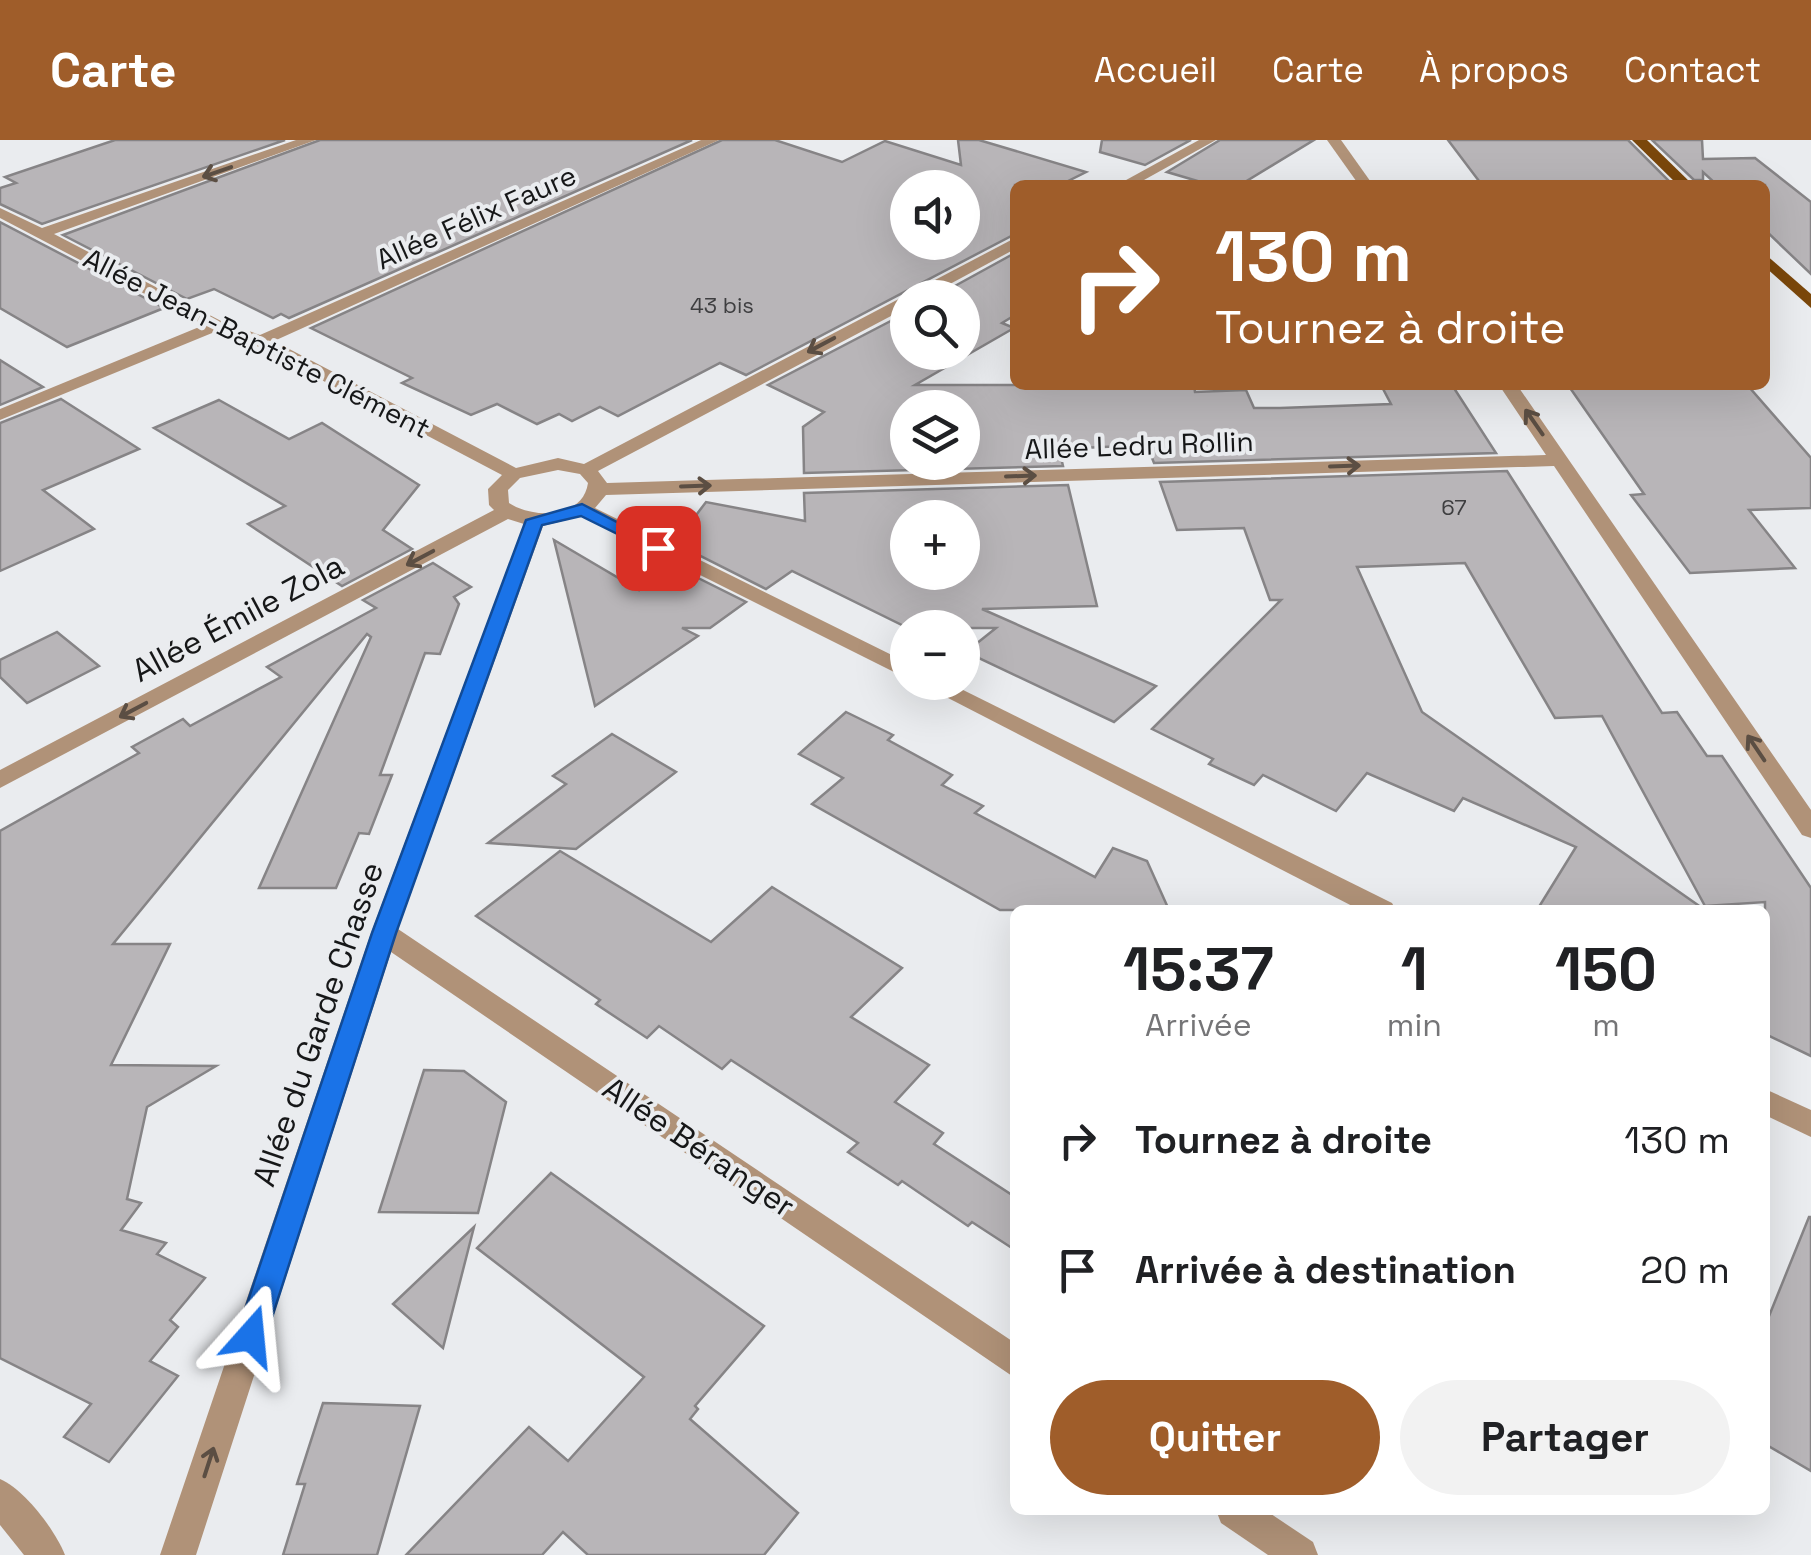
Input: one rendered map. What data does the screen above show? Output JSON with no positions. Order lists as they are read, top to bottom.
{
  "streets": {
    "street": [
      "Allée Félix Faure",
      "Allée Jean-Baptiste Clément",
      "Allée Ledru Rollin",
      "Allée Émile Zola",
      "Allée du Garde Chasse",
      "Allée Béranger"
    ]
  },
  "crossings": [
    ["Allée Félix Faure", "Allée Jean-Baptiste Clément"],
    ["Allée du Garde Chasse", "Allée Béranger"]
  ],
  "one_way": ["Allée Ledru Rollin", "Allée Émile Zola", "Allée du Garde Chasse"],
  "house_numbers": ["43 bis", "67"],
  "page": {
    "header": "Carte",
    "nav": [
      "Accueil",
      "Carte",
      "À propos",
      "Contact"
    ],
    "map_buttons": ["+", "−"],
    "turn": ["130 m", "Tournez à droite"],
    "eta": [
      "15:37",
      "Arrivée",
      "1",
      "min",
      "150",
      "m"
    ],
    "list": [
      {
        "name": "Tournez à droite",
        "value": "130 m"
      },
      {
        "name": "Arrivée à destination",
        "value": "20 m"
      }
    ],
    "buttons": ["Quitter", "Partager"]
  }
}
